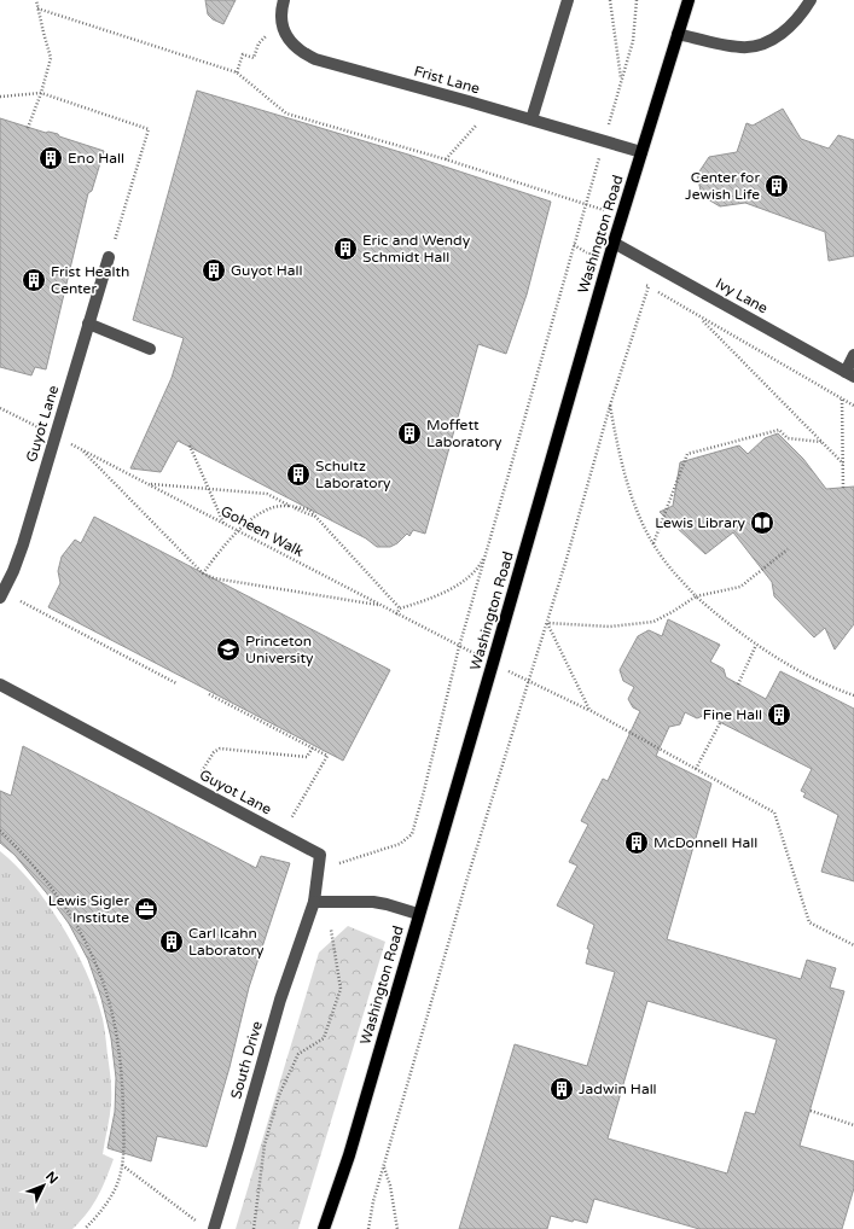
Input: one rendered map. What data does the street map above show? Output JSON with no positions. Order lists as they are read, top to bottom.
{
  "streets": {
    "main road": ["Washington Road"],
    "street": [
      "Frist Lane",
      "Ivy Lane",
      "Guyot Lane",
      "South Drive"
    ],
    "path": ["Goheen Walk"]
  },
  "crossings": [
    ["Frist Lane", "Washington Road"],
    ["Washington Road", "Ivy Lane"],
    ["Guyot Lane", "Goheen Walk"],
    ["Guyot Lane", "South Drive"]
  ],
  "places": {
    "building": [
      "Eno Hall",
      "Center for Jewish Life",
      "Eric and Wendy Schmidt Hall",
      "Guyot Hall",
      "Frist Health Center",
      "Moffett Laboratory",
      "Schultz Laboratory",
      "Fine Hall",
      "McDonnell Hall",
      "Carl Icahn Laboratory",
      "Jadwin Hall"
    ],
    "library": ["Lewis Library"],
    "school or university": ["Princeton University"],
    "office": ["Lewis Sigler Institute"]
  },
  "north": "top right"
}
